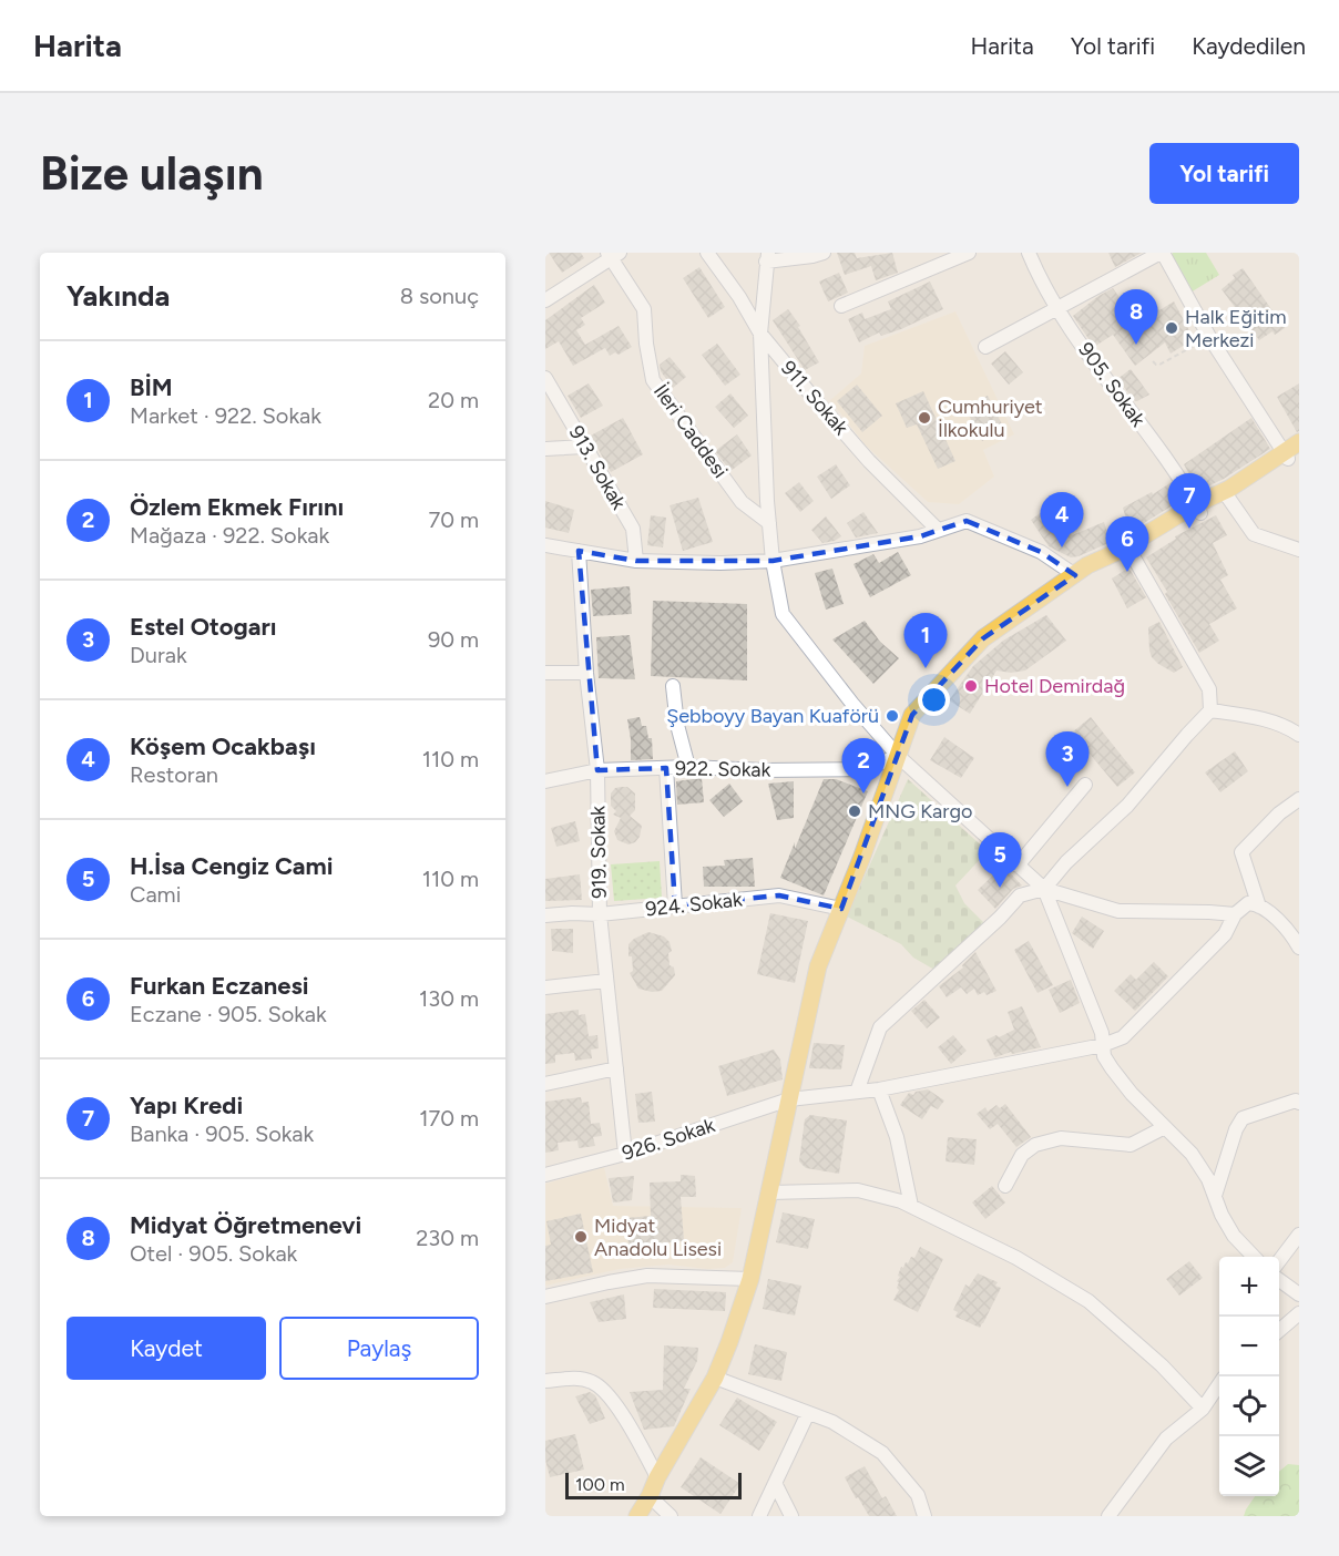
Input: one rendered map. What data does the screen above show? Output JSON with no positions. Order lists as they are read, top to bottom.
{
  "streets": {
    "street": [
      "905. Sokak",
      "911. Sokak",
      "İleri Caddesi",
      "913. Sokak",
      "922. Sokak",
      "919. Sokak",
      "924. Sokak",
      "926. Sokak"
    ]
  },
  "crossings": [
    ["922. Sokak", "919. Sokak"],
    ["919. Sokak", "924. Sokak"],
    ["919. Sokak", "926. Sokak"]
  ],
  "places": [
    "Halk Eğitim Merkezi",
    "Cumhuriyet İlkokulu",
    "Hotel Demirdağ",
    "Şebboyy Bayan Kuaförü",
    "MNG Kargo",
    "Midyat Anadolu Lisesi"
  ],
  "scale_bar": "100 m",
  "page": {
    "header": "Harita",
    "nav": ["Harita", "Yol tarifi", "Kaydedilen"],
    "buttons": [
      "Yol tarifi",
      ["Kaydet", "Paylaş"]
    ],
    "title": "Bize ulaşın",
    "heading": ["Yakında", "8 sonuç"],
    "pins": [
      "8",
      "7",
      "4",
      "6",
      "1",
      "3",
      "2",
      "5"
    ],
    "list": [
      {
        "mark": "1",
        "name": "BİM",
        "note": "Market · 922. Sokak",
        "value": "20 m"
      },
      {
        "mark": "2",
        "name": "Özlem Ekmek Fırını",
        "note": "Mağaza · 922. Sokak",
        "value": "70 m"
      },
      {
        "mark": "3",
        "name": "Estel Otogarı",
        "note": "Durak",
        "value": "90 m"
      },
      {
        "mark": "4",
        "name": "Köşem Ocakbaşı",
        "note": "Restoran",
        "value": "110 m"
      },
      {
        "mark": "5",
        "name": "H.İsa Cengiz Cami",
        "note": "Cami",
        "value": "110 m"
      },
      {
        "mark": "6",
        "name": "Furkan Eczanesi",
        "note": "Eczane · 905. Sokak",
        "value": "130 m"
      },
      {
        "mark": "7",
        "name": "Yapı Kredi",
        "note": "Banka · 905. Sokak",
        "value": "170 m"
      },
      {
        "mark": "8",
        "name": "Midyat Öğretmenevi",
        "note": "Otel · 905. Sokak",
        "value": "230 m"
      }
    ],
    "map_buttons": ["+", "−"],
    "scale": "100 m"
  }
}
